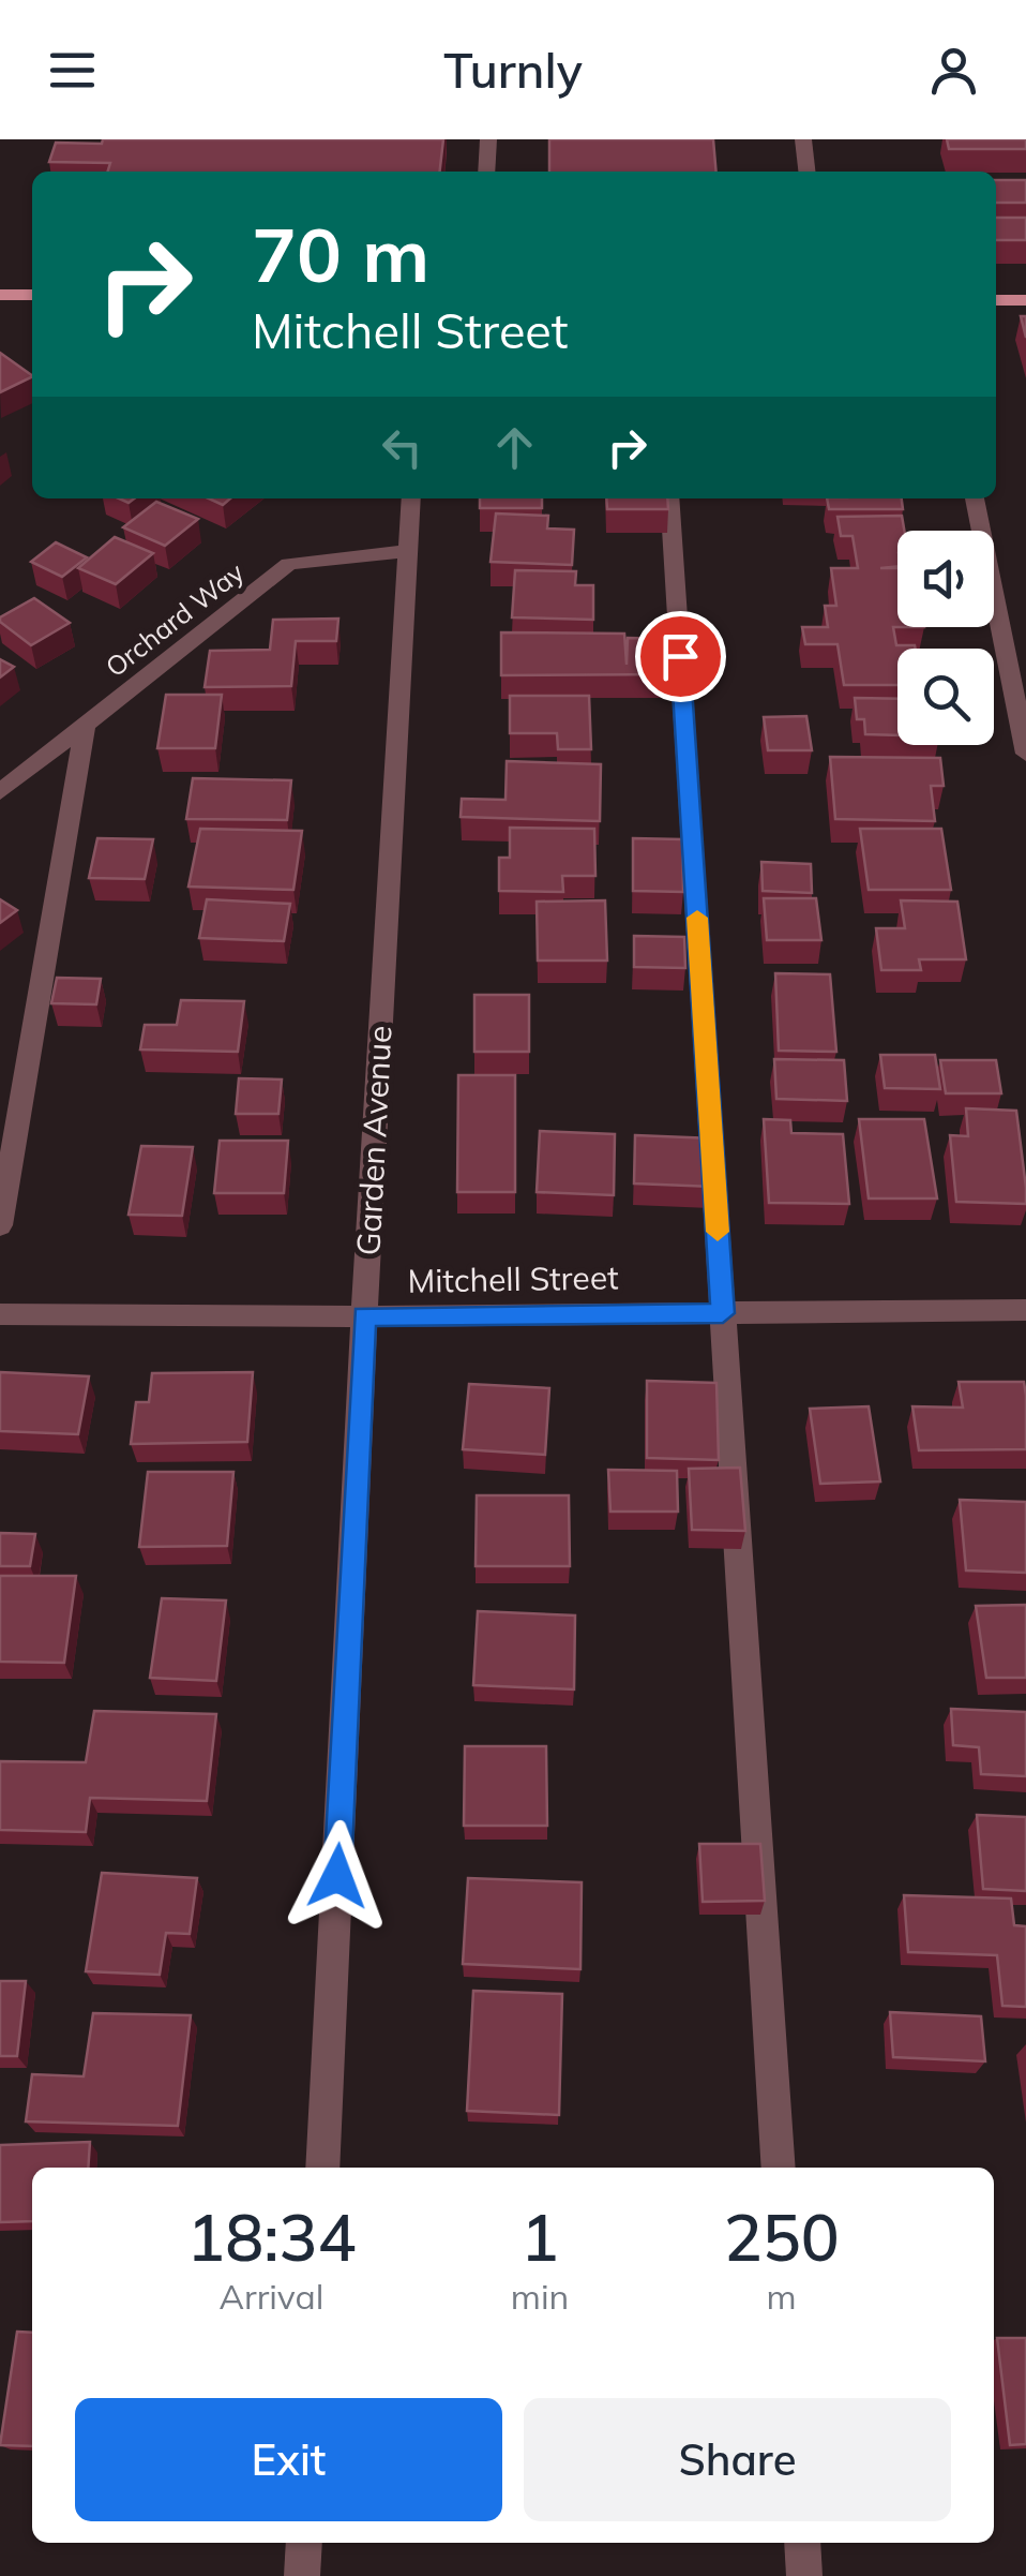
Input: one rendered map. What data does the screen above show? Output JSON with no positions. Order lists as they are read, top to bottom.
{
  "streets": {
    "street": ["Orchard Way", "Garden Avenue", "Mitchell Street"]
  },
  "crossings": [
    ["Orchard Way", "Garden Avenue"],
    ["Garden Avenue", "Mitchell Street"]
  ],
  "page": {
    "header": "Turnly",
    "turn": ["70 m", "Mitchell Street"],
    "eta": [
      "18:34",
      "Arrival",
      "1",
      "min",
      "250",
      "m"
    ],
    "buttons": ["Exit", "Share"]
  }
}
